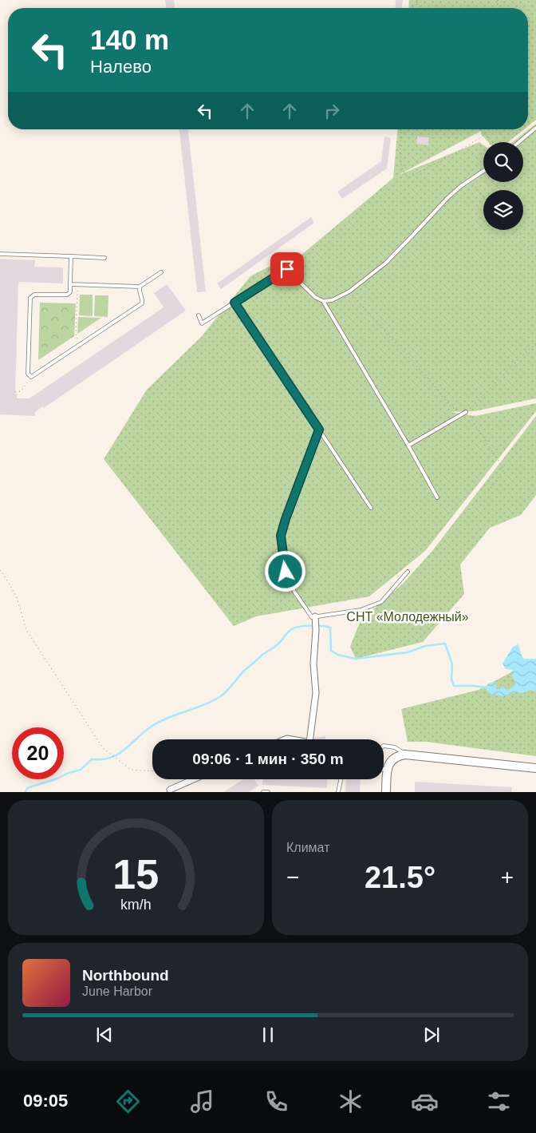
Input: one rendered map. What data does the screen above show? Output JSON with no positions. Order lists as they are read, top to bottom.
{
  "parks": ["СНТ «Молодежный»"],
  "page": {
    "turn": ["140 m", "Налево"],
    "limit": "20",
    "trip": "09:06 · 1 мин · 350 m",
    "tile": "Климат",
    "heat": ["−", "21.5°", "+"],
    "song": ["Northbound", "June Harbor"],
    "tabs": "09:05",
    "gauge": ["15", "km/h"]
  }
}
